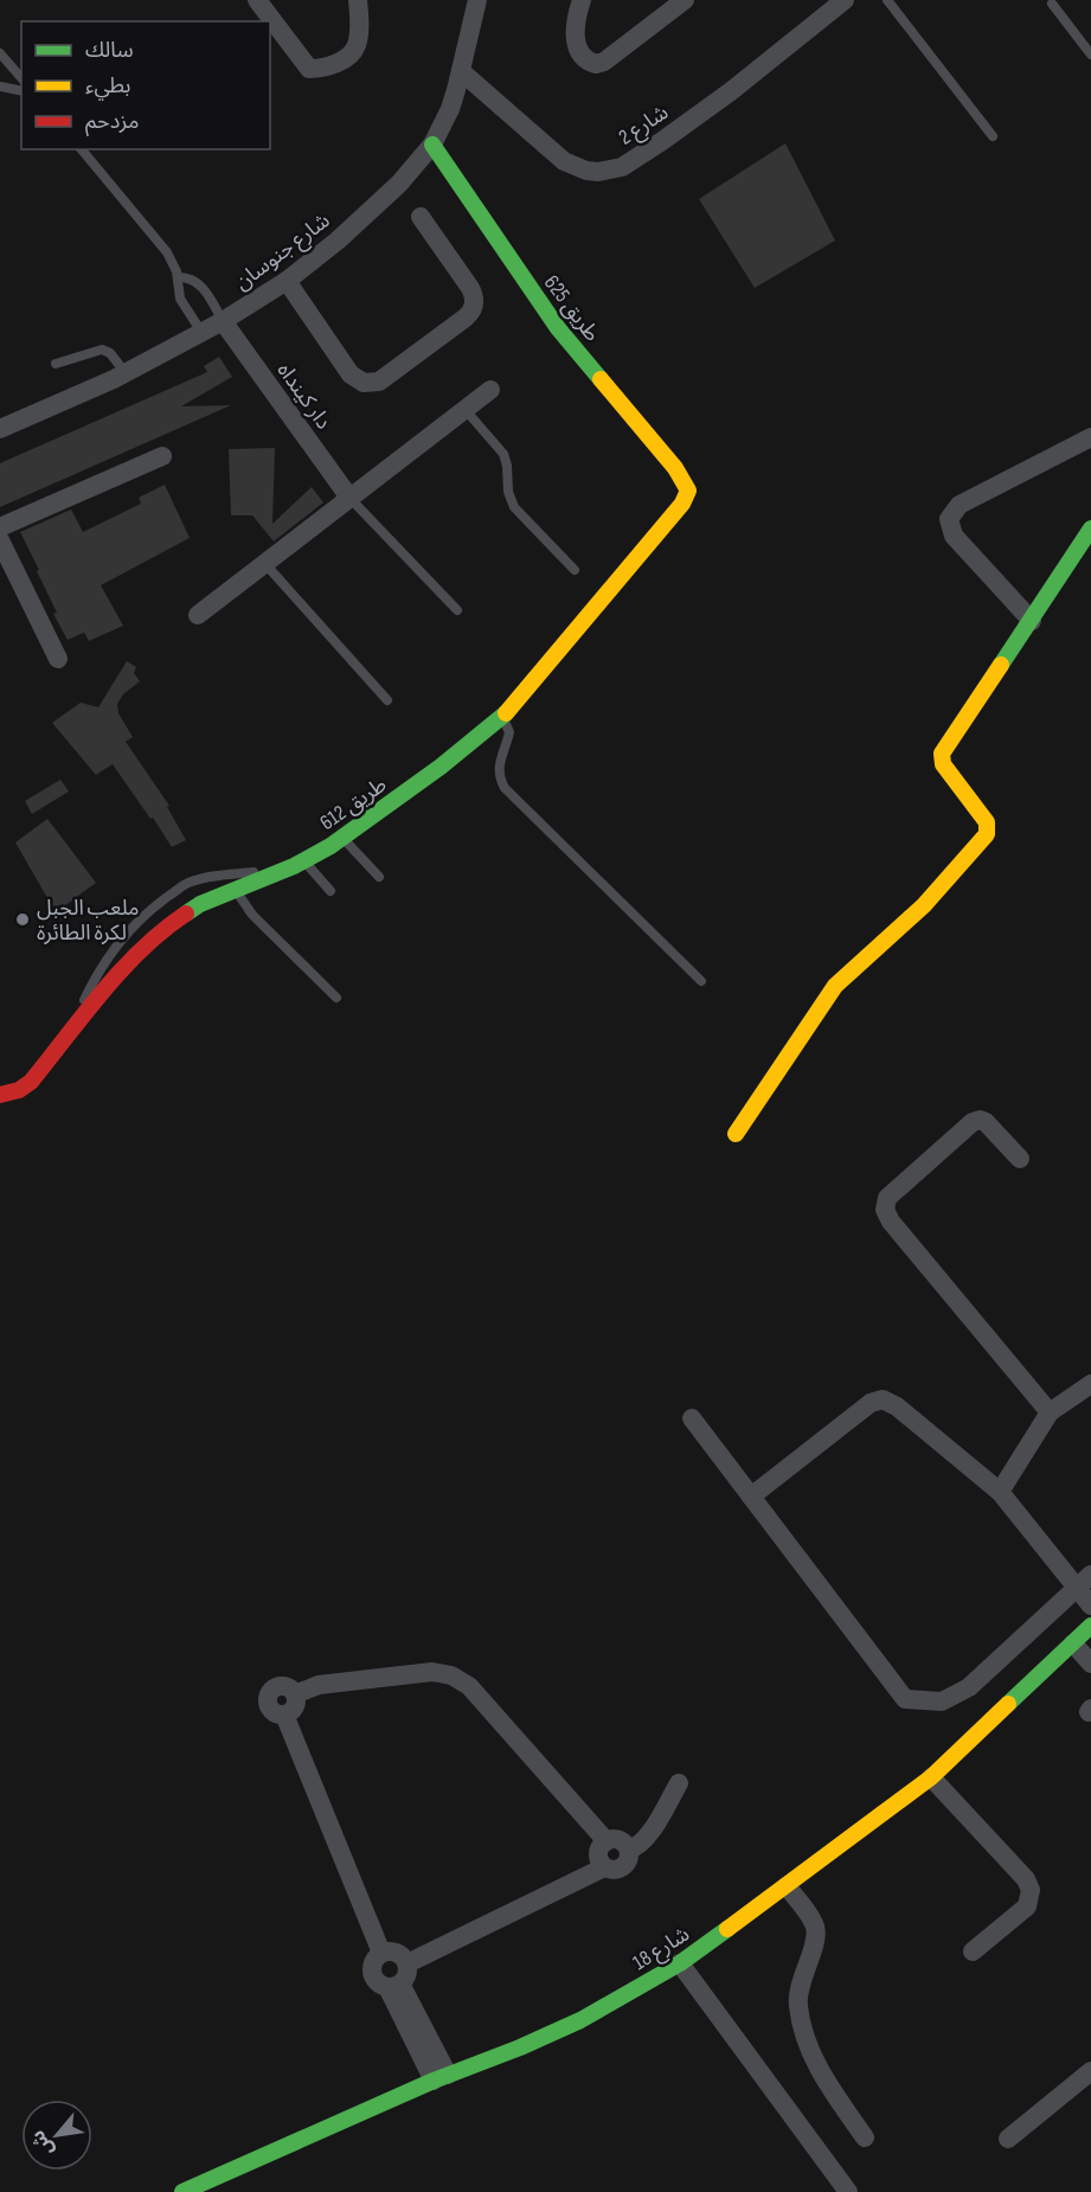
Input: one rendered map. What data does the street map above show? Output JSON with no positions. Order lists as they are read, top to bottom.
{
  "streets": {
    "street": [
      "شارع 2",
      "شارع جنوسان",
      "طريق 625",
      "دار كينداه",
      "طريق 612",
      "شارع 18"
    ]
  },
  "crossings": [
    ["شارع 2", "شارع جنوسان"],
    ["شارع جنوسان", "طريق 625"],
    ["شارع جنوسان", "دار كينداه"],
    ["طريق 625", "طريق 612"]
  ],
  "places": ["ملعب الجبل لكرة الطائرة"],
  "legend": ["سالك", "بطيء", "مزدحم"],
  "north": "bottom left"
}
